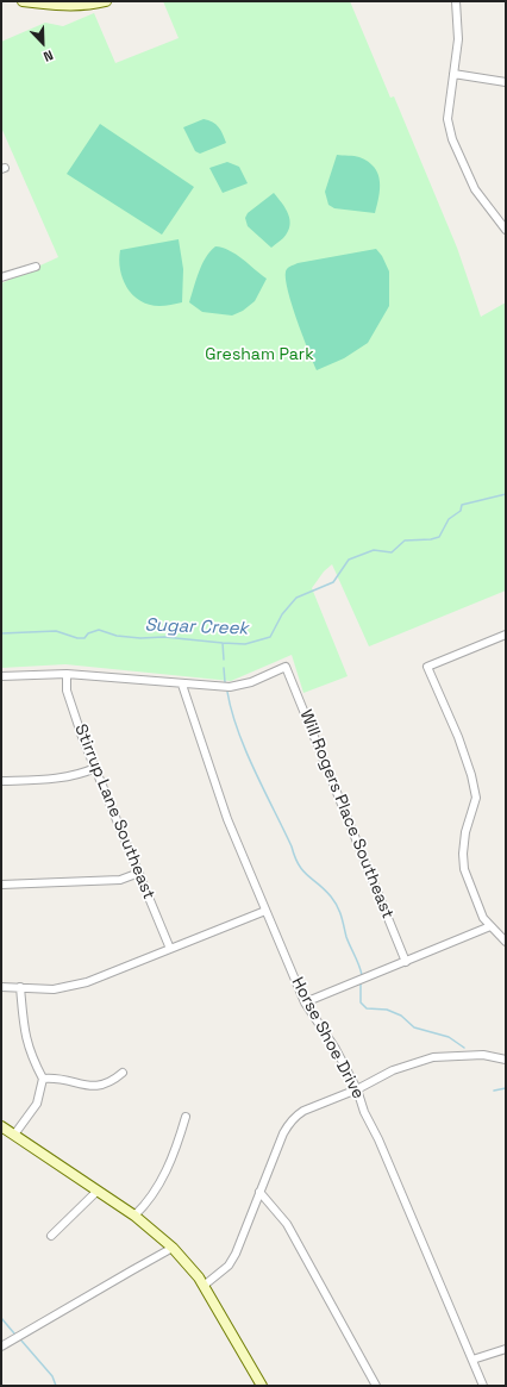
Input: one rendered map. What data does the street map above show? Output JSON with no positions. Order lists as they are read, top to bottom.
{
  "streets": {
    "street": ["Stirrup Lane Southeast", "Will Rogers Place Southeast", "Horse Shoe Drive"]
  },
  "crossings": [
    ["Will Rogers Place Southeast", "Horse Shoe Drive"]
  ],
  "water": ["Sugar Creek"],
  "parks": ["Gresham Park"],
  "north": "bottom right"
}
